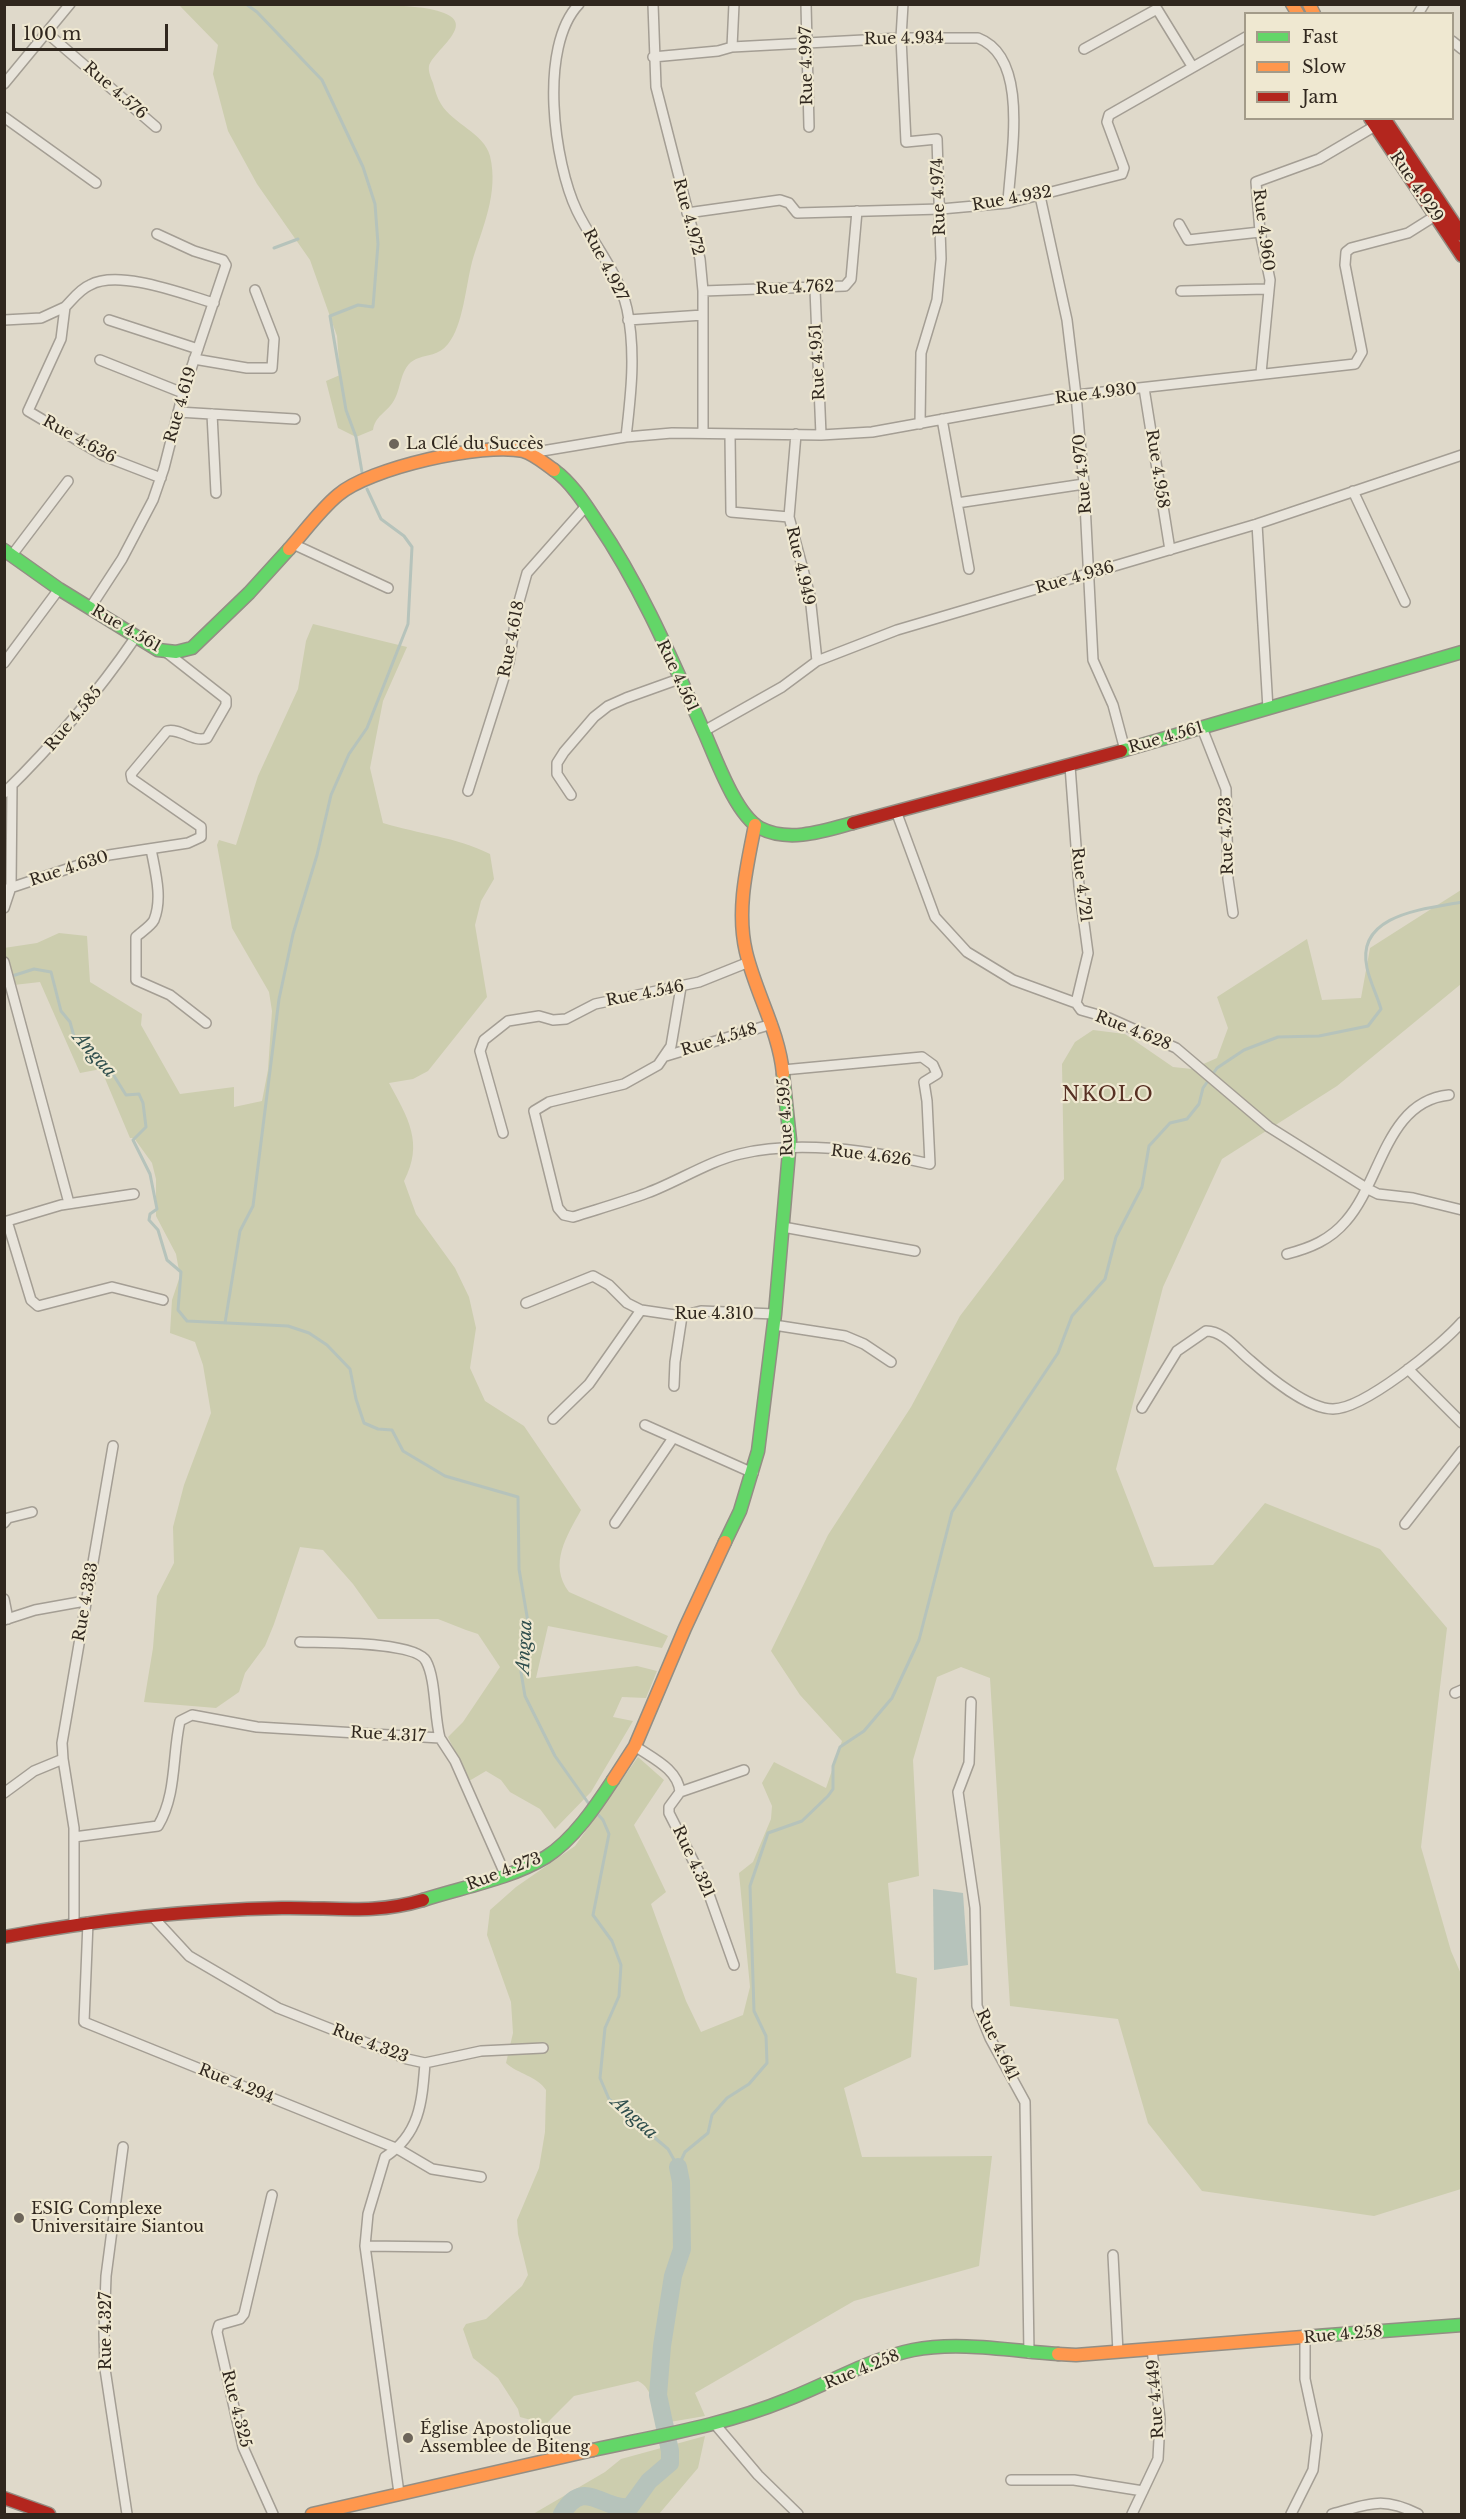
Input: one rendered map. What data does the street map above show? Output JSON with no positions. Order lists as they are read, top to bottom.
{
  "streets": {
    "main road": [
      "Rue 4.929",
      "Rue 4.561",
      "Rue 4.595",
      "Rue 4.273",
      "Rue 4.258"
    ],
    "street": [
      "Rue 4.934",
      "Rue 4.997",
      "Rue 4.576",
      "Rue 4.974",
      "Rue 4.932",
      "Rue 4.972",
      "Rue 4.960",
      "Rue 4.927",
      "Rue 4.762",
      "Rue 4.951",
      "Rue 4.930",
      "Rue 4.619",
      "Rue 4.636",
      "Rue 4.958",
      "Rue 4.970",
      "Rue 4.949",
      "Rue 4.936",
      "Rue 4.618",
      "Rue 4.585",
      "Rue 4.723",
      "Rue 4.630",
      "Rue 4.721",
      "Rue 4.546",
      "Rue 4.628",
      "Rue 4.548",
      "Rue 4.626",
      "Rue 4.310",
      "Rue 4.333",
      "Rue 4.317",
      "Rue 4.321",
      "Rue 4.323",
      "Rue 4.641",
      "Rue 4.294",
      "Rue 4.327",
      "Rue 4.449",
      "Rue 4.325"
    ]
  },
  "crossings": [
    ["Rue 4.934", "Rue 4.997"],
    ["Rue 4.934", "Rue 4.974"],
    ["Rue 4.934", "Rue 4.932"],
    ["Rue 4.934", "Rue 4.972"],
    ["Rue 4.929", "Rue 4.960"],
    ["Rue 4.929", "Rue 4.930"],
    ["Rue 4.974", "Rue 4.932"],
    ["Rue 4.974", "Rue 4.930"],
    ["Rue 4.932", "Rue 4.972"],
    ["Rue 4.932", "Rue 4.762"],
    ["Rue 4.932", "Rue 4.970"],
    ["Rue 4.972", "Rue 4.762"],
    ["Rue 4.972", "Rue 4.930"],
    ["Rue 4.960", "Rue 4.930"],
    ["Rue 4.927", "Rue 4.930"],
    ["Rue 4.762", "Rue 4.951"],
    ["Rue 4.951", "Rue 4.930"],
    ["Rue 4.930", "Rue 4.958"],
    ["Rue 4.930", "Rue 4.970"],
    ["Rue 4.930", "Rue 4.949"],
    ["Rue 4.619", "Rue 4.636"],
    ["Rue 4.619", "Rue 4.561"],
    ["Rue 4.958", "Rue 4.936"],
    ["Rue 4.970", "Rue 4.936"],
    ["Rue 4.970", "Rue 4.561"],
    ["Rue 4.949", "Rue 4.936"],
    ["Rue 4.936", "Rue 4.561"],
    ["Rue 4.561", "Rue 4.618"],
    ["Rue 4.561", "Rue 4.585"],
    ["Rue 4.561", "Rue 4.723"],
    ["Rue 4.561", "Rue 4.630"],
    ["Rue 4.561", "Rue 4.721"],
    ["Rue 4.561", "Rue 4.628"],
    ["Rue 4.561", "Rue 4.595"],
    ["Rue 4.721", "Rue 4.628"],
    ["Rue 4.546", "Rue 4.595"],
    ["Rue 4.548", "Rue 4.595"],
    ["Rue 4.548", "Rue 4.626"],
    ["Rue 4.595", "Rue 4.626"],
    ["Rue 4.595", "Rue 4.310"],
    ["Rue 4.595", "Rue 4.273"],
    ["Rue 4.317", "Rue 4.273"],
    ["Rue 4.273", "Rue 4.323"],
    ["Rue 4.273", "Rue 4.294"],
    ["Rue 4.323", "Rue 4.294"],
    ["Rue 4.323", "Rue 4.258"],
    ["Rue 4.641", "Rue 4.258"],
    ["Rue 4.258", "Rue 4.449"]
  ],
  "districts": ["NKOLO"],
  "water": ["Angaa"],
  "places": ["La Clé du Succès", "ESIG Complexe Universitaire Siantou", "Église Apostolique Assemblee de Biteng"],
  "legend": ["Fast", "Slow", "Jam"],
  "scale_bar": "100 m"
}
